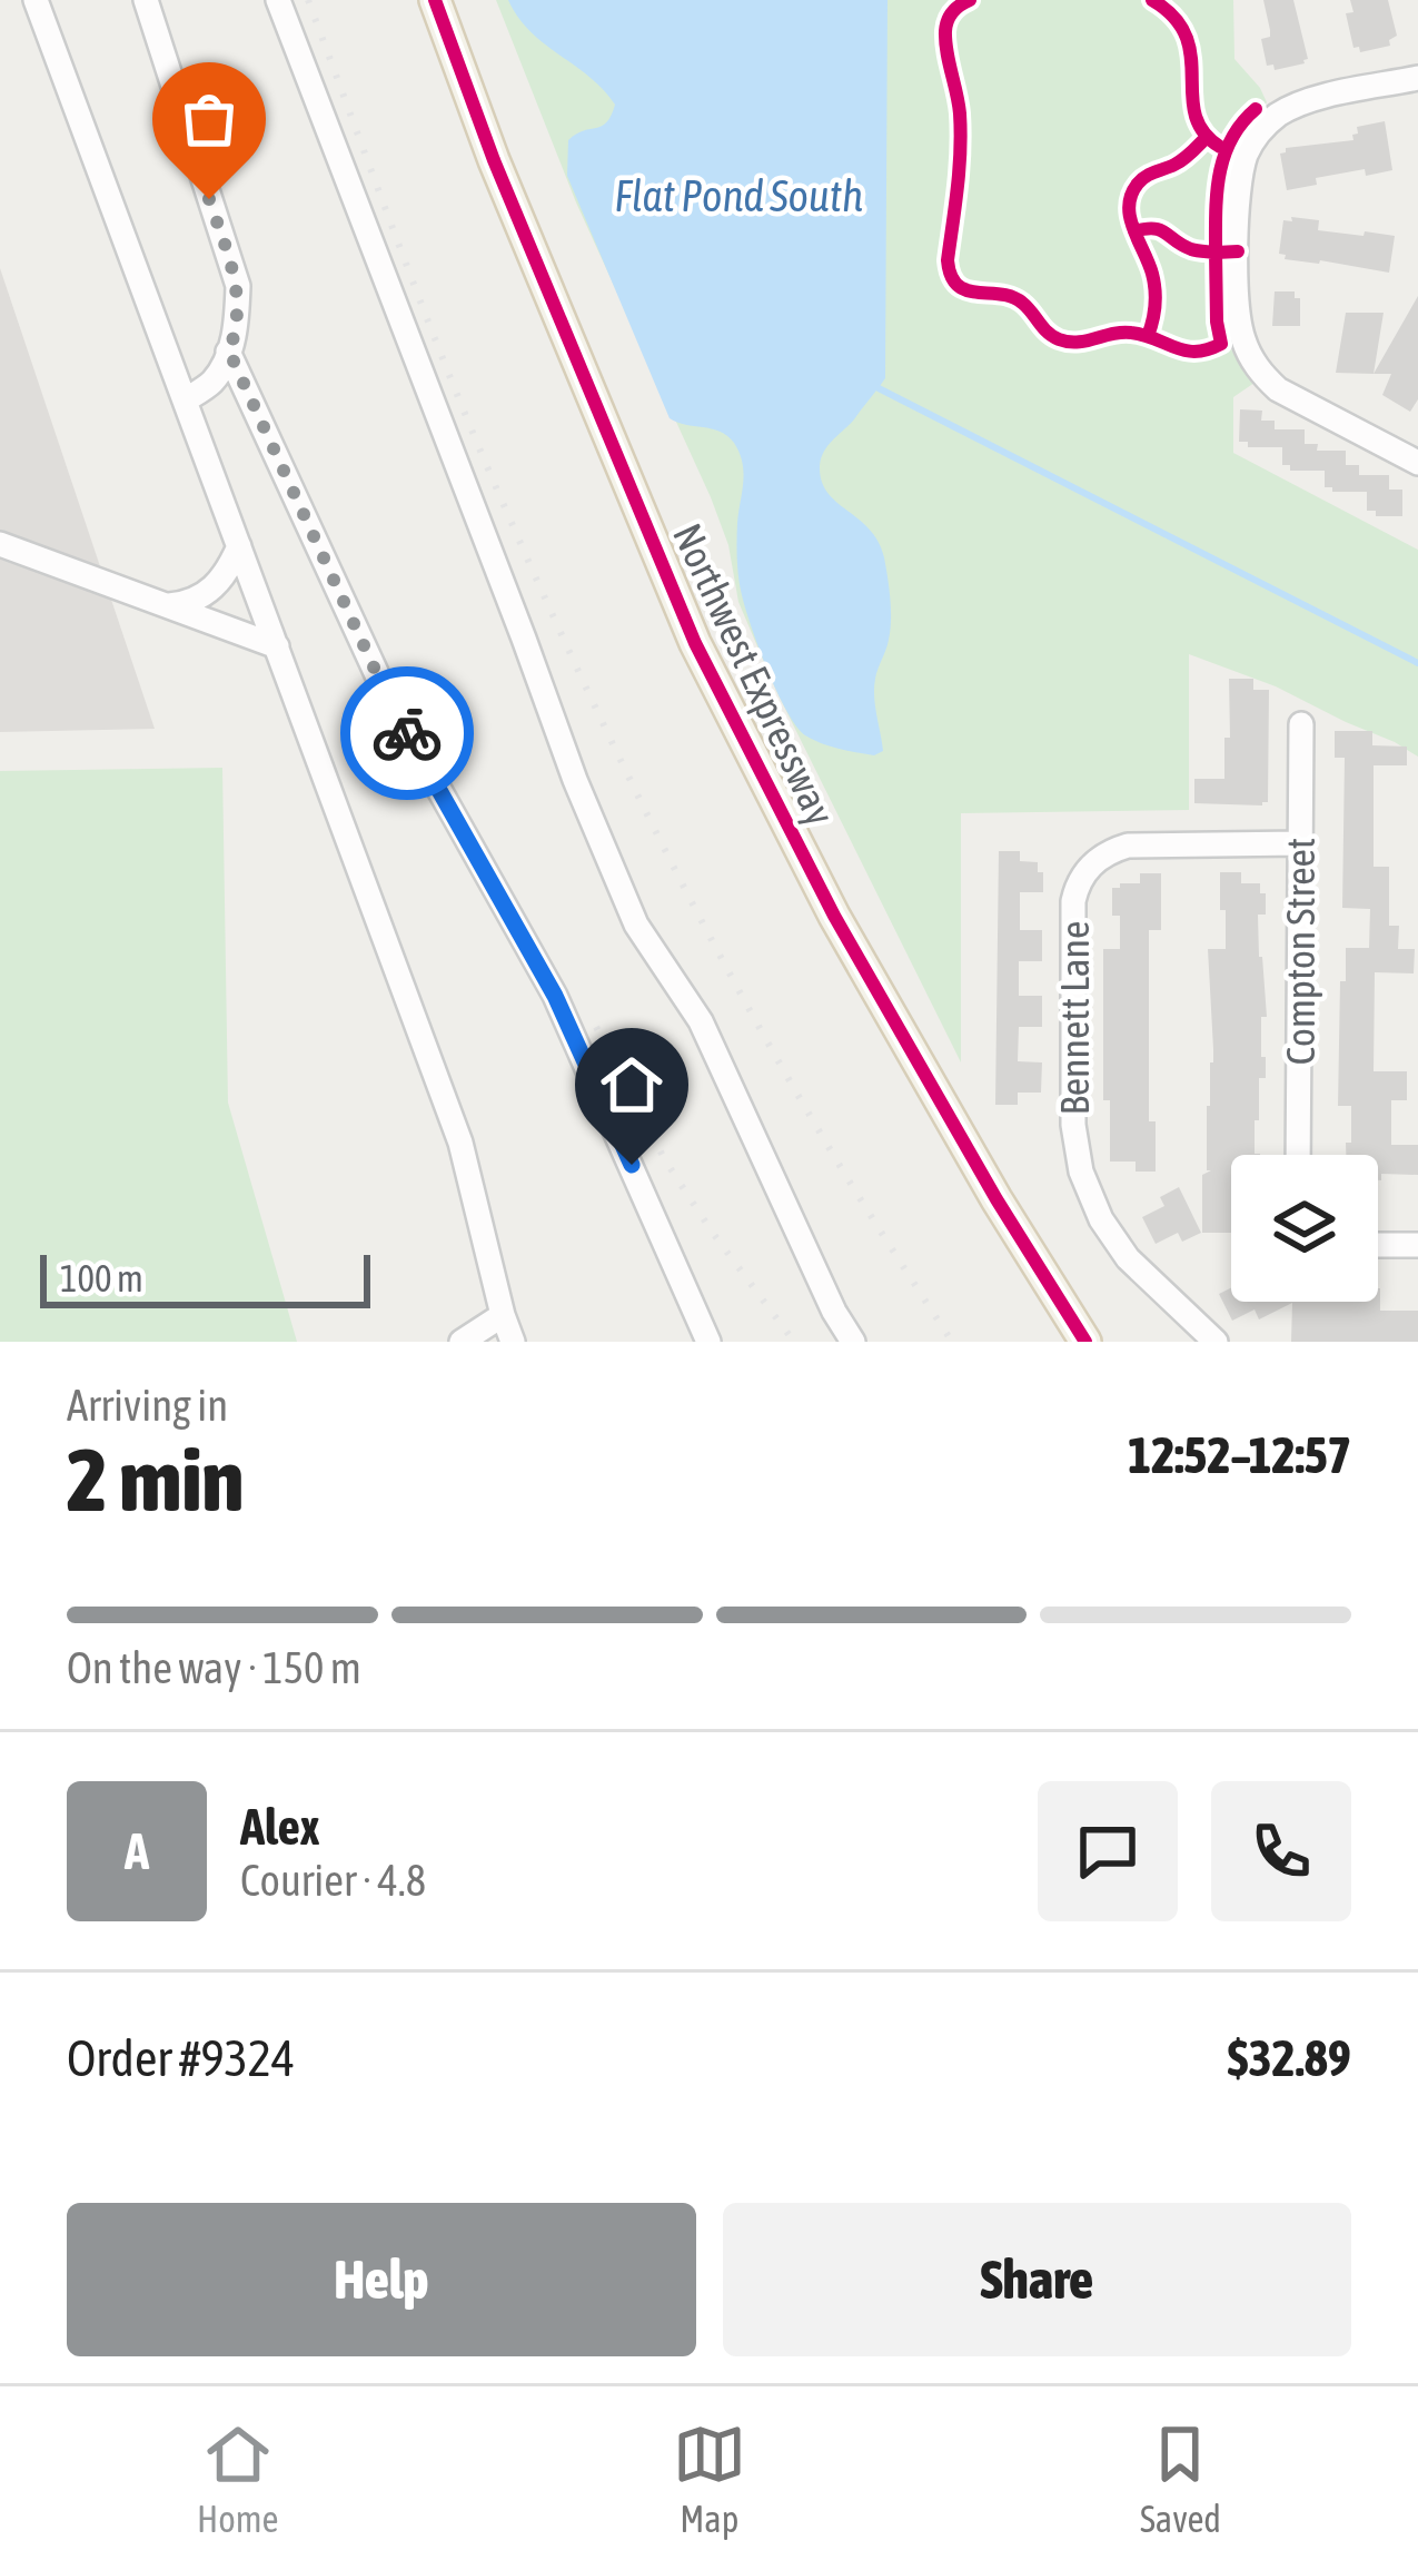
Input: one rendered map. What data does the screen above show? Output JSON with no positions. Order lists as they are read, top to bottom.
{
  "streets": {
    "main road": ["Northwest Expressway"],
    "street": ["Compton Street", "Bennett Lane"]
  },
  "crossings": [
    ["Compton Street", "Bennett Lane"]
  ],
  "water": ["Flat Pond South"],
  "scale_bar": "100 m",
  "page": {
    "scale": "100 m",
    "heading": ["2 min", "Arriving in", "12:52–12:57"],
    "panel": [
      "Alex",
      "Courier · 4.8",
      "Order #9324",
      "$32.89"
    ],
    "bar": "On the way · 150 m",
    "round": "A",
    "buttons": ["Help", "Share"],
    "tabs": ["Home", "Map", "Saved"]
  }
}
